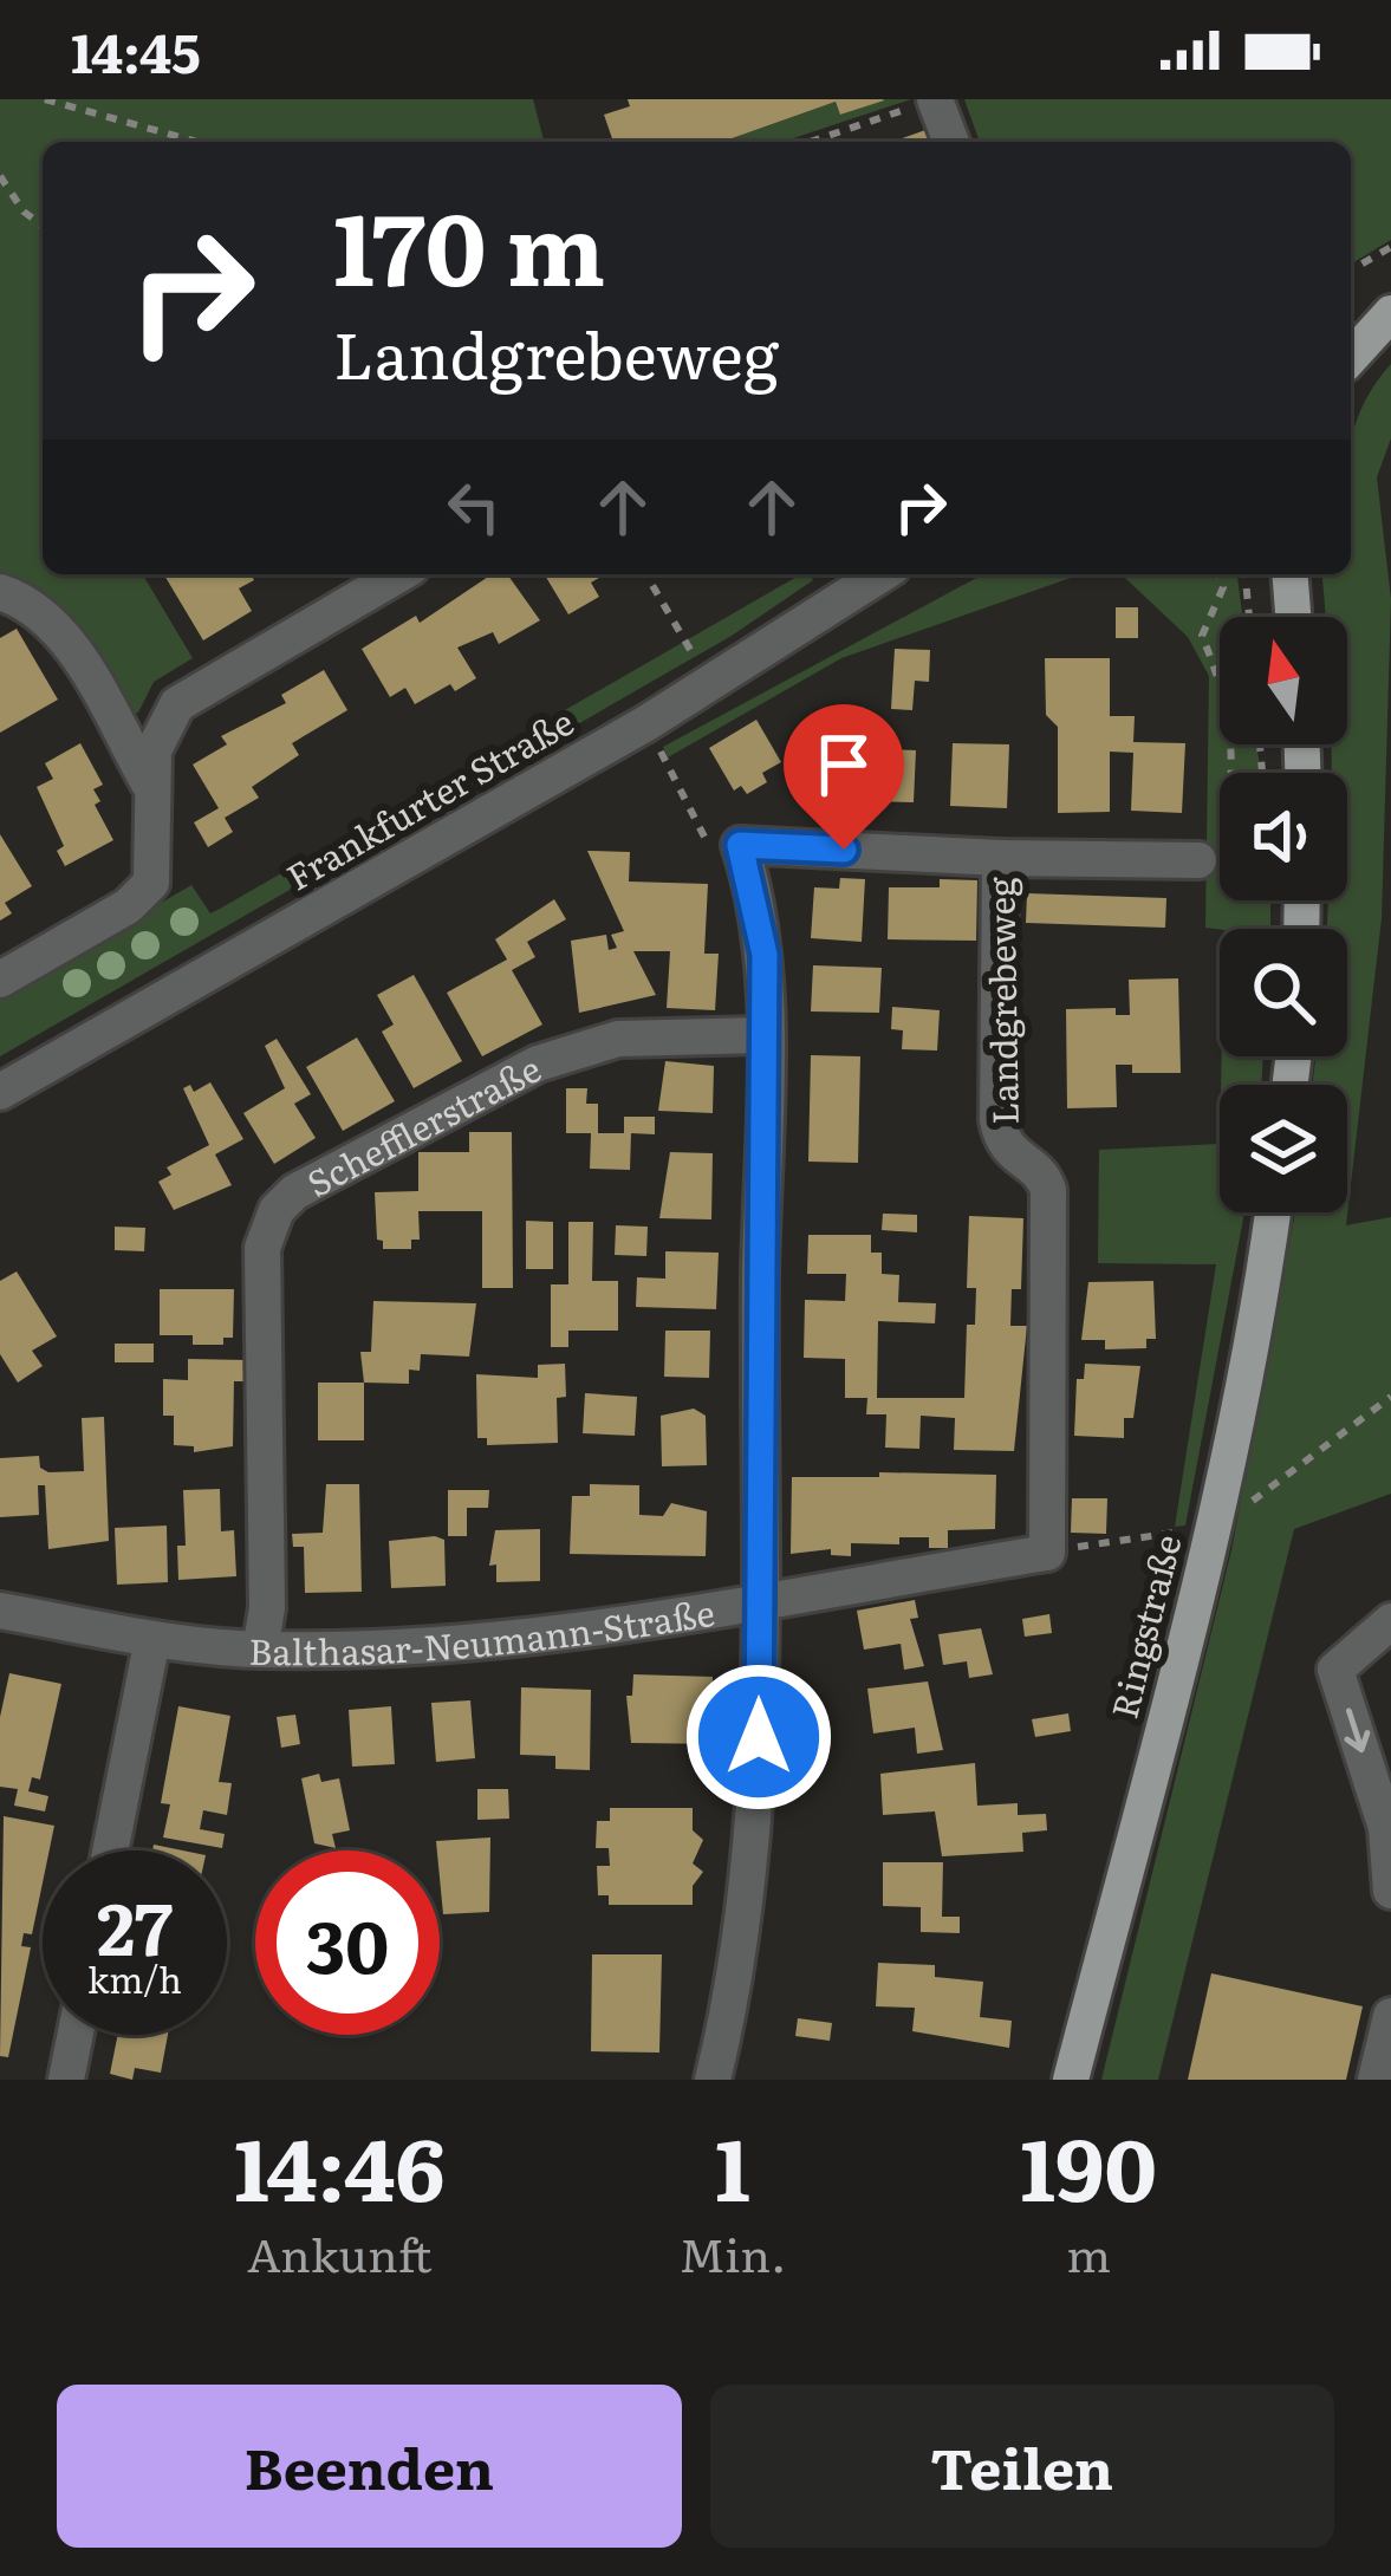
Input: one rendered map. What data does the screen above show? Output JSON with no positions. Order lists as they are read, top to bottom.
{
  "streets": {
    "main road": ["Ringstraße"],
    "street": [
      "Frankfurter Straße",
      "Landgrebeweg",
      "Schefflerstraße",
      "Balthasar-Neumann-Straße"
    ]
  },
  "crossings": [
    ["Landgrebeweg", "Schefflerstraße"],
    ["Landgrebeweg", "Balthasar-Neumann-Straße"],
    ["Schefflerstraße", "Balthasar-Neumann-Straße"]
  ],
  "north": "top",
  "page": {
    "status": "14:45",
    "turn": ["170 m", "Landgrebeweg"],
    "speed": "27 km/h",
    "limit": "30",
    "eta": [
      "14:46",
      "Ankunft",
      "1",
      "Min.",
      "190",
      "m"
    ],
    "buttons": ["Beenden", "Teilen"]
  }
}
